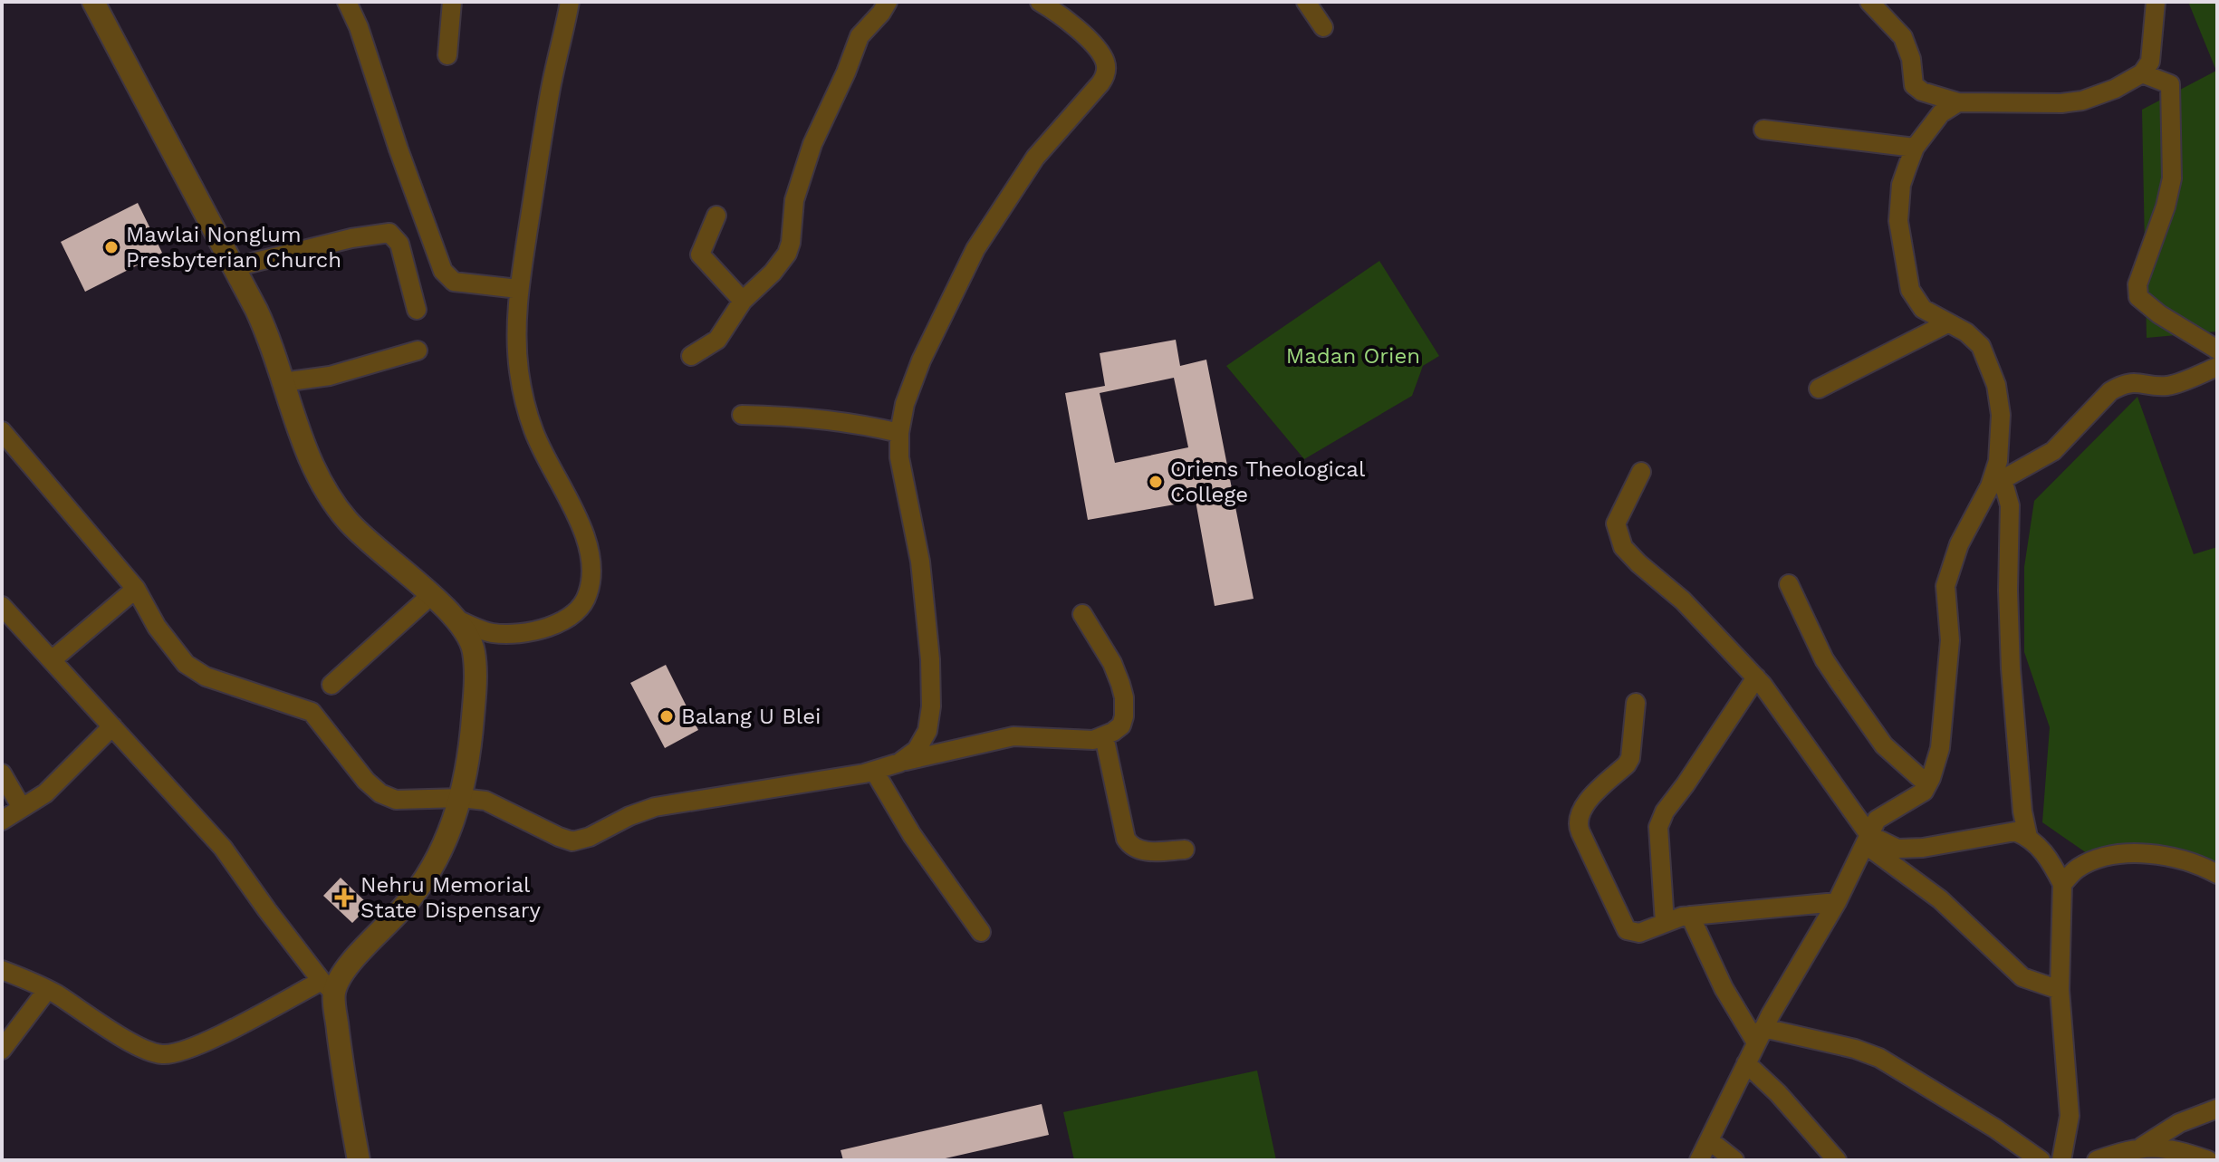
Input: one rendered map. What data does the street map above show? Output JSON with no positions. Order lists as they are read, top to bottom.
{
  "parks": ["Madan Orien"],
  "places": {
    "other": ["Mawlai Nonglum Presbyterian Church", "Oriens Theological College", "Balang U Blei"],
    "health": ["Nehru Memorial State Dispensary"]
  }
}
